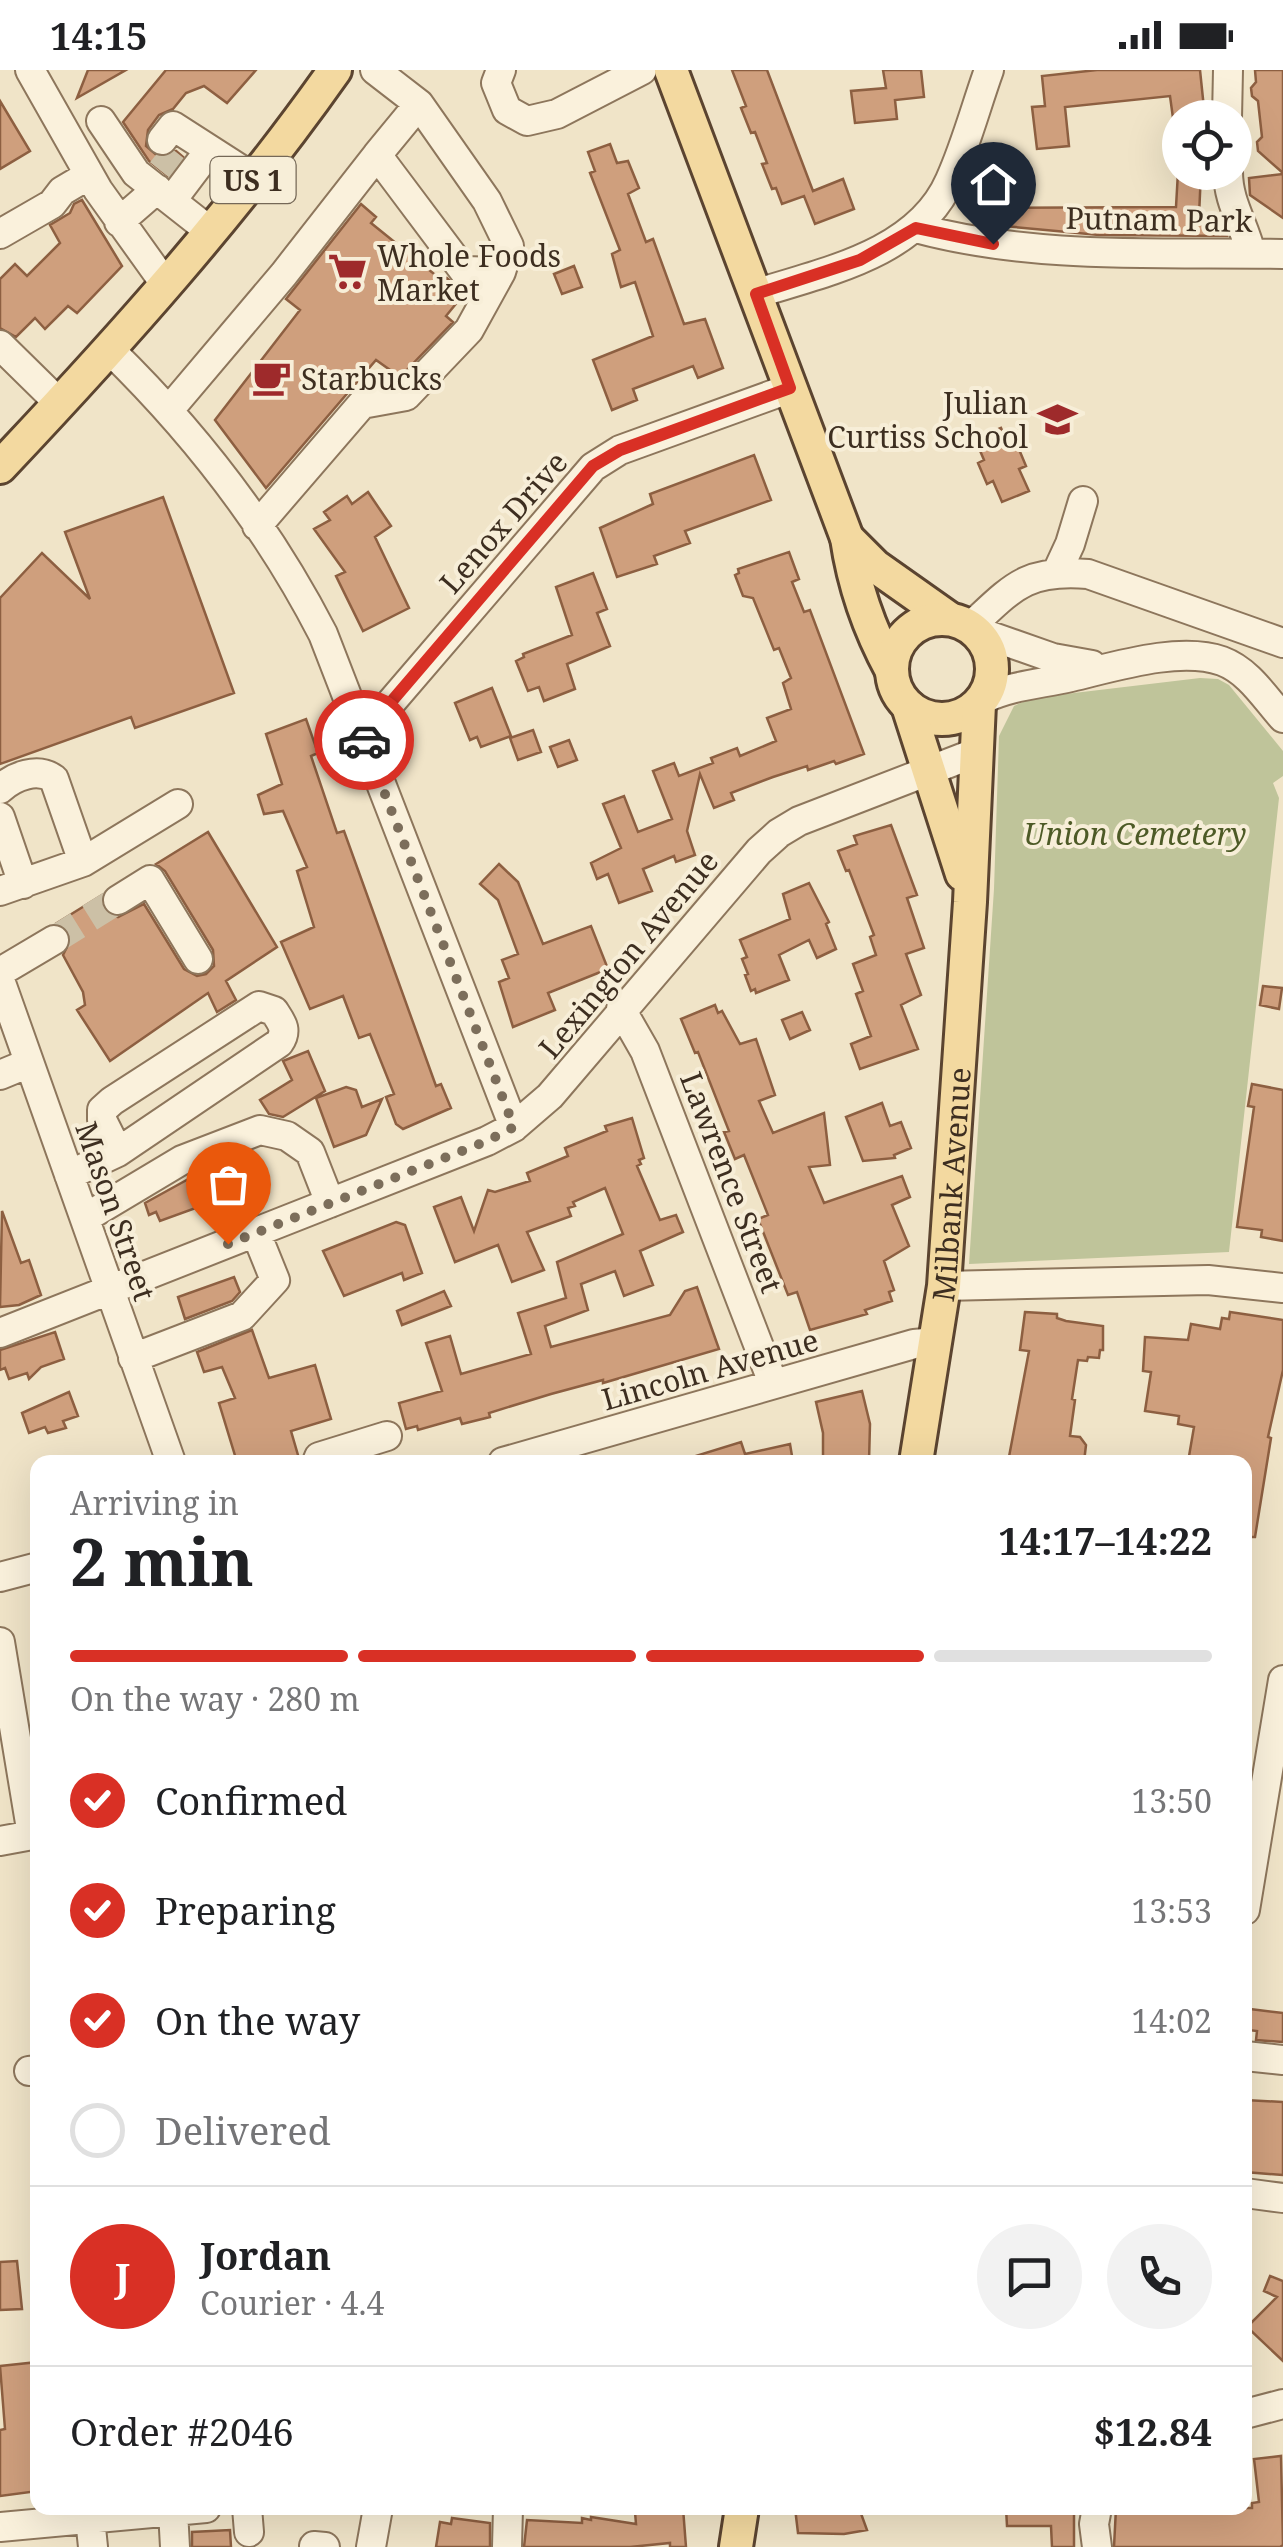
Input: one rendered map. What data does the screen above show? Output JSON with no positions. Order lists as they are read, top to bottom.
{
  "streets": {
    "main road": ["US 1", "Milbank Avenue"],
    "street": [
      "Putnam Park",
      "Lenox Drive",
      "Lexington Avenue",
      "Lawrence Street",
      "Mason Street",
      "Lincoln Avenue"
    ]
  },
  "crossings": [
    ["Lexington Avenue", "Lawrence Street"],
    ["Lexington Avenue", "Milbank Avenue"],
    ["Lexington Avenue", "Mason Street"],
    ["Lawrence Street", "Lincoln Avenue"],
    ["Milbank Avenue", "Lincoln Avenue"]
  ],
  "parks": ["Union Cemetery"],
  "places": {
    "supermarket": ["Whole Foods Market"],
    "cafe": ["Starbucks"],
    "school or university": ["Julian Curtiss School"]
  },
  "page": {
    "status": "14:15",
    "heading": ["2 min", "Arriving in", "14:17–14:22"],
    "panel": [
      "Jordan",
      "Courier · 4.4",
      "Order #2046",
      "$12.84"
    ],
    "bar": "On the way · 280 m",
    "list": [
      ["Confirmed", "13:50"],
      ["Preparing", "13:53"],
      ["On the way", "14:02"],
      "Delivered"
    ],
    "round": "J"
  }
}
